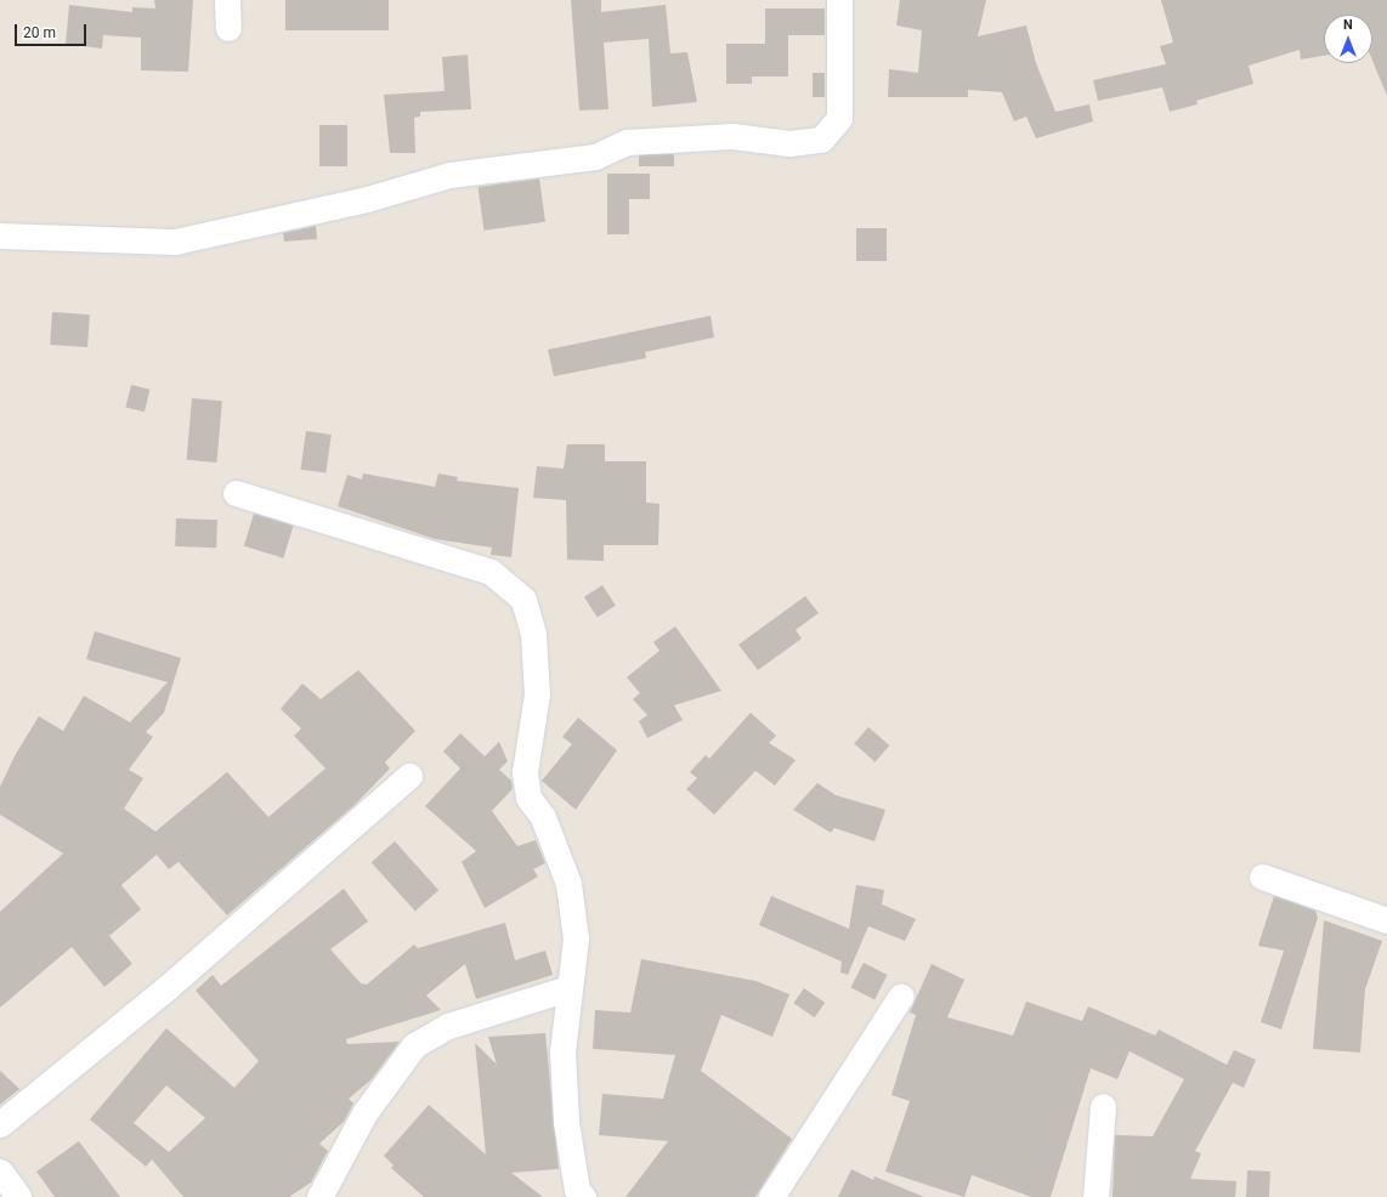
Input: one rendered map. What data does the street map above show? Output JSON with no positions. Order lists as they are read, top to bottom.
{
  "scale_bar": "20 m",
  "north": "top"
}
